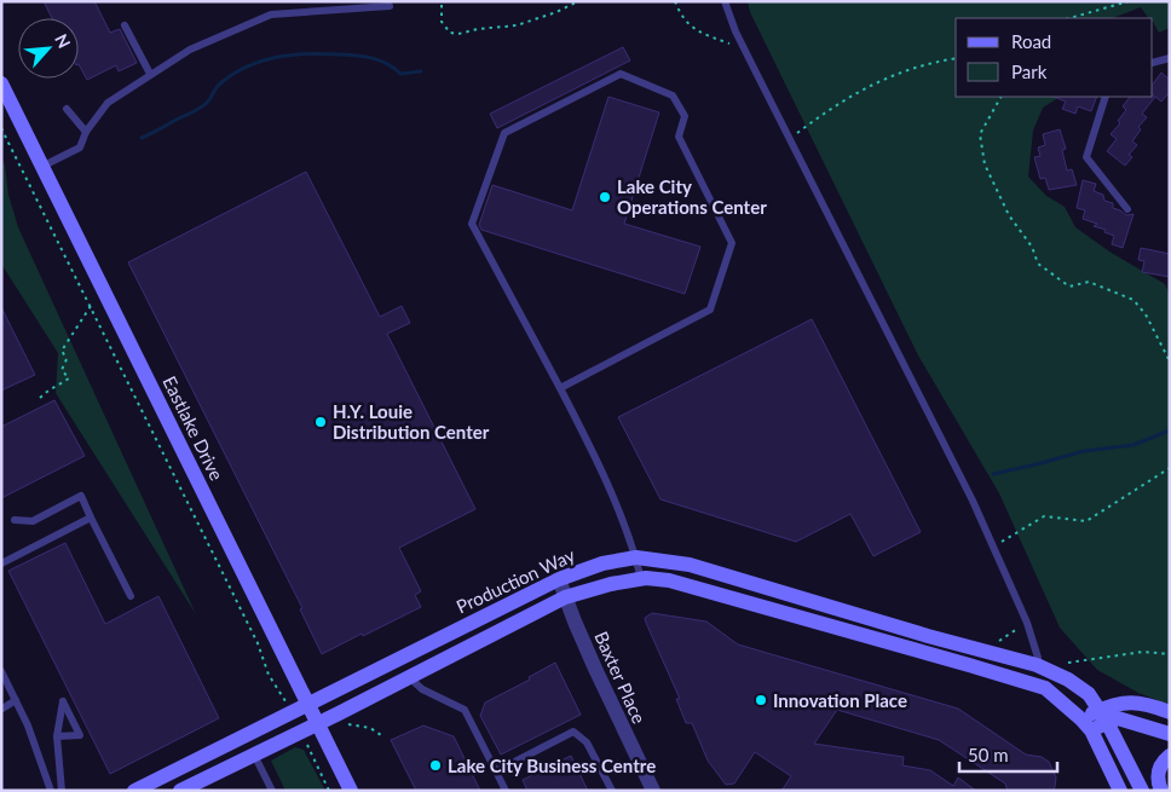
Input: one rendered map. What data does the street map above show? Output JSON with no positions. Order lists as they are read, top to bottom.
{
  "streets": {
    "street": ["Eastlake Drive", "Production Way", "Baxter Place"]
  },
  "crossings": [
    ["Eastlake Drive", "Production Way"],
    ["Production Way", "Baxter Place"]
  ],
  "places": [
    "Lake City Operations Center",
    "H.Y. Louie Distribution Center",
    "Innovation Place",
    "Lake City Business Centre"
  ],
  "legend": ["Road", "Park"],
  "scale_bar": "50 m",
  "north": "top right"
}
